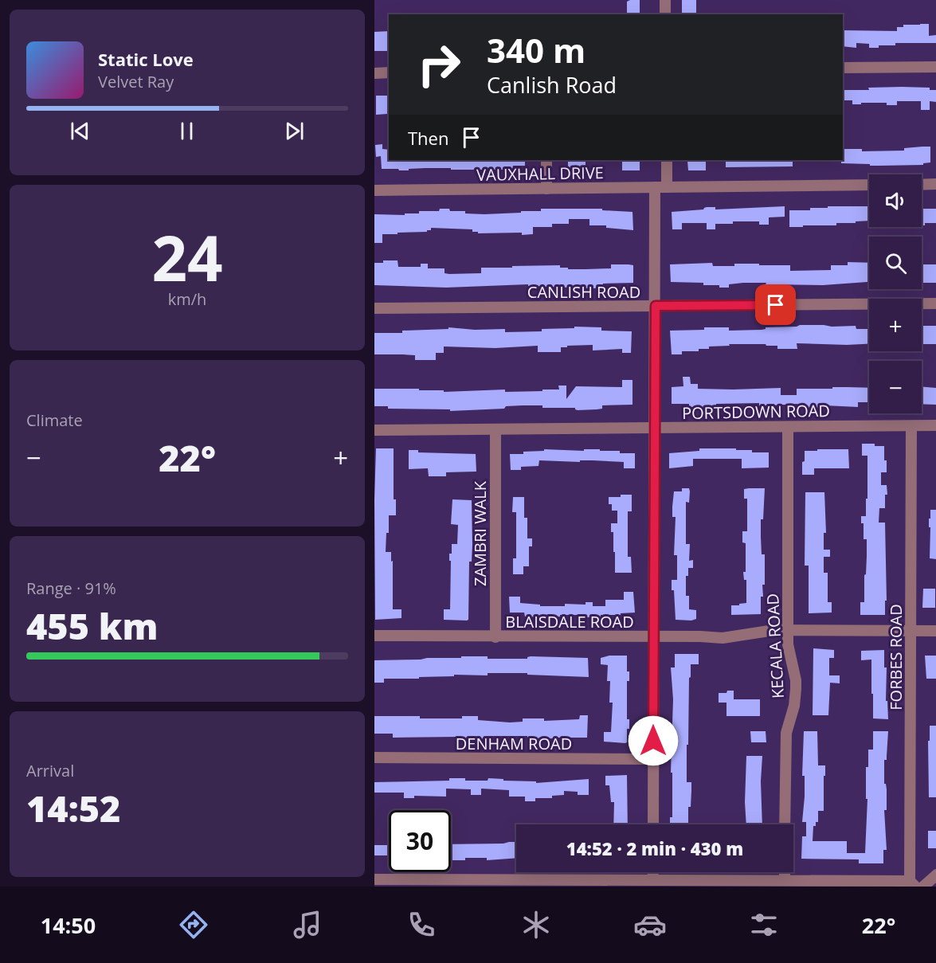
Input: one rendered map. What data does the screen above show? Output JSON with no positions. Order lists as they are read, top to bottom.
{
  "streets": {
    "street": [
      "VAUXHALL DRIVE",
      "CANLISH ROAD",
      "PORTSDOWN ROAD",
      "ZAMBRI WALK",
      "BLAISDALE ROAD",
      "KECALA ROAD",
      "FORBES ROAD",
      "DENHAM ROAD"
    ]
  },
  "crossings": [
    ["PORTSDOWN ROAD", "ZAMBRI WALK"],
    ["PORTSDOWN ROAD", "KECALA ROAD"],
    ["PORTSDOWN ROAD", "FORBES ROAD"],
    ["ZAMBRI WALK", "BLAISDALE ROAD"],
    ["BLAISDALE ROAD", "KECALA ROAD"],
    ["BLAISDALE ROAD", "FORBES ROAD"]
  ],
  "page": {
    "turn": ["340 m", "Canlish Road"],
    "song": ["Static Love", "Velvet Ray"],
    "then": "Then",
    "map_buttons": ["+", "−"],
    "tile": [
      ["24", "km/h"],
      "Climate",
      ["Range · 91%", "455 km"],
      ["Arrival", "14:52"]
    ],
    "heat": ["−", "22°", "+"],
    "limit": "30",
    "trip": "14:52 · 2 min · 430 m",
    "tabs": ["14:50", "22°"]
  }
}
